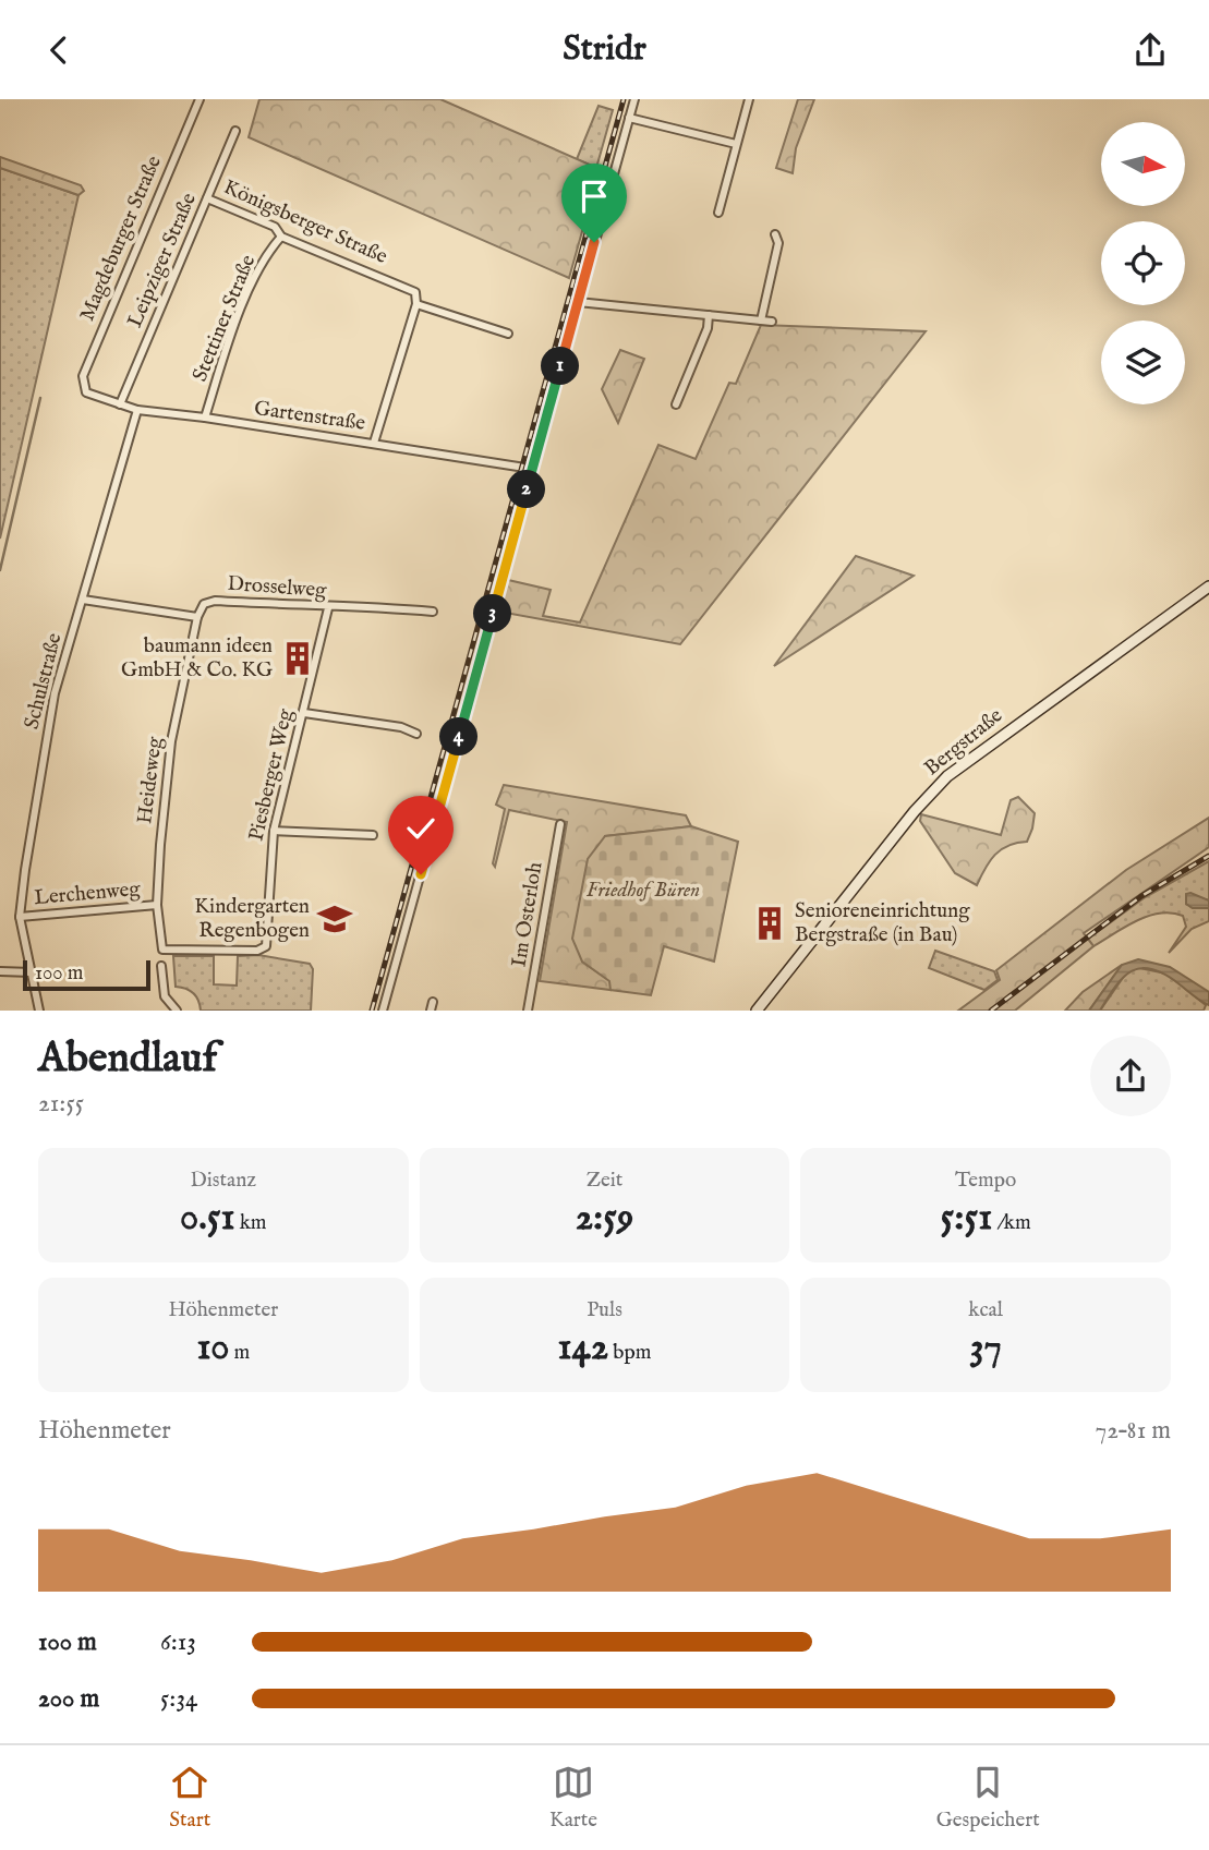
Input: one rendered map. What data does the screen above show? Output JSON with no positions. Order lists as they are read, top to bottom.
{
  "streets": {
    "street": [
      "Königsberger Straße",
      "Magdeburger Straße",
      "Leipziger Straße",
      "Stettiner Straße",
      "Gartenstraße",
      "Drosselweg",
      "Schulstraße",
      "Bergstraße",
      "Piesberger Weg",
      "Heideweg",
      "Lerchenweg",
      "Im Osterloh"
    ]
  },
  "crossings": [
    ["Königsberger Straße", "Leipziger Straße"],
    ["Königsberger Straße", "Stettiner Straße"],
    ["Magdeburger Straße", "Gartenstraße"],
    ["Leipziger Straße", "Gartenstraße"],
    ["Stettiner Straße", "Gartenstraße"],
    ["Gartenstraße", "Schulstraße"],
    ["Drosselweg", "Piesberger Weg"],
    ["Drosselweg", "Heideweg"],
    ["Schulstraße", "Lerchenweg"],
    ["Piesberger Weg", "Heideweg"],
    ["Heideweg", "Lerchenweg"]
  ],
  "parks": ["Friedhof Büren"],
  "places": {
    "building": ["baumann ideen GmbH & Co. KG", "Senioreneinrichtung Bergstraße (in Bau)"],
    "school or university": ["Kindergarten Regenbogen"]
  },
  "scale_bar": "100 m",
  "north": "right",
  "page": {
    "header": "Stridr",
    "pins": [
      "1",
      "2",
      "3",
      "4"
    ],
    "scale": "100 m",
    "heading": ["Abendlauf", "21:55"],
    "stats": [
      ["Distanz", "0.51 km"],
      ["Zeit", "2:59"],
      ["Tempo", "5:51 /km"],
      ["Höhenmeter", "10 m"],
      ["Puls", "142 bpm"],
      ["kcal", "37"]
    ],
    "chart": ["Höhenmeter", "72–81 m"],
    "list": [
      {
        "name": "100 m",
        "note": "6:13"
      },
      {
        "name": "200 m",
        "note": "5:34"
      }
    ],
    "tabs": ["Start", "Karte", "Gespeichert"]
  }
}
